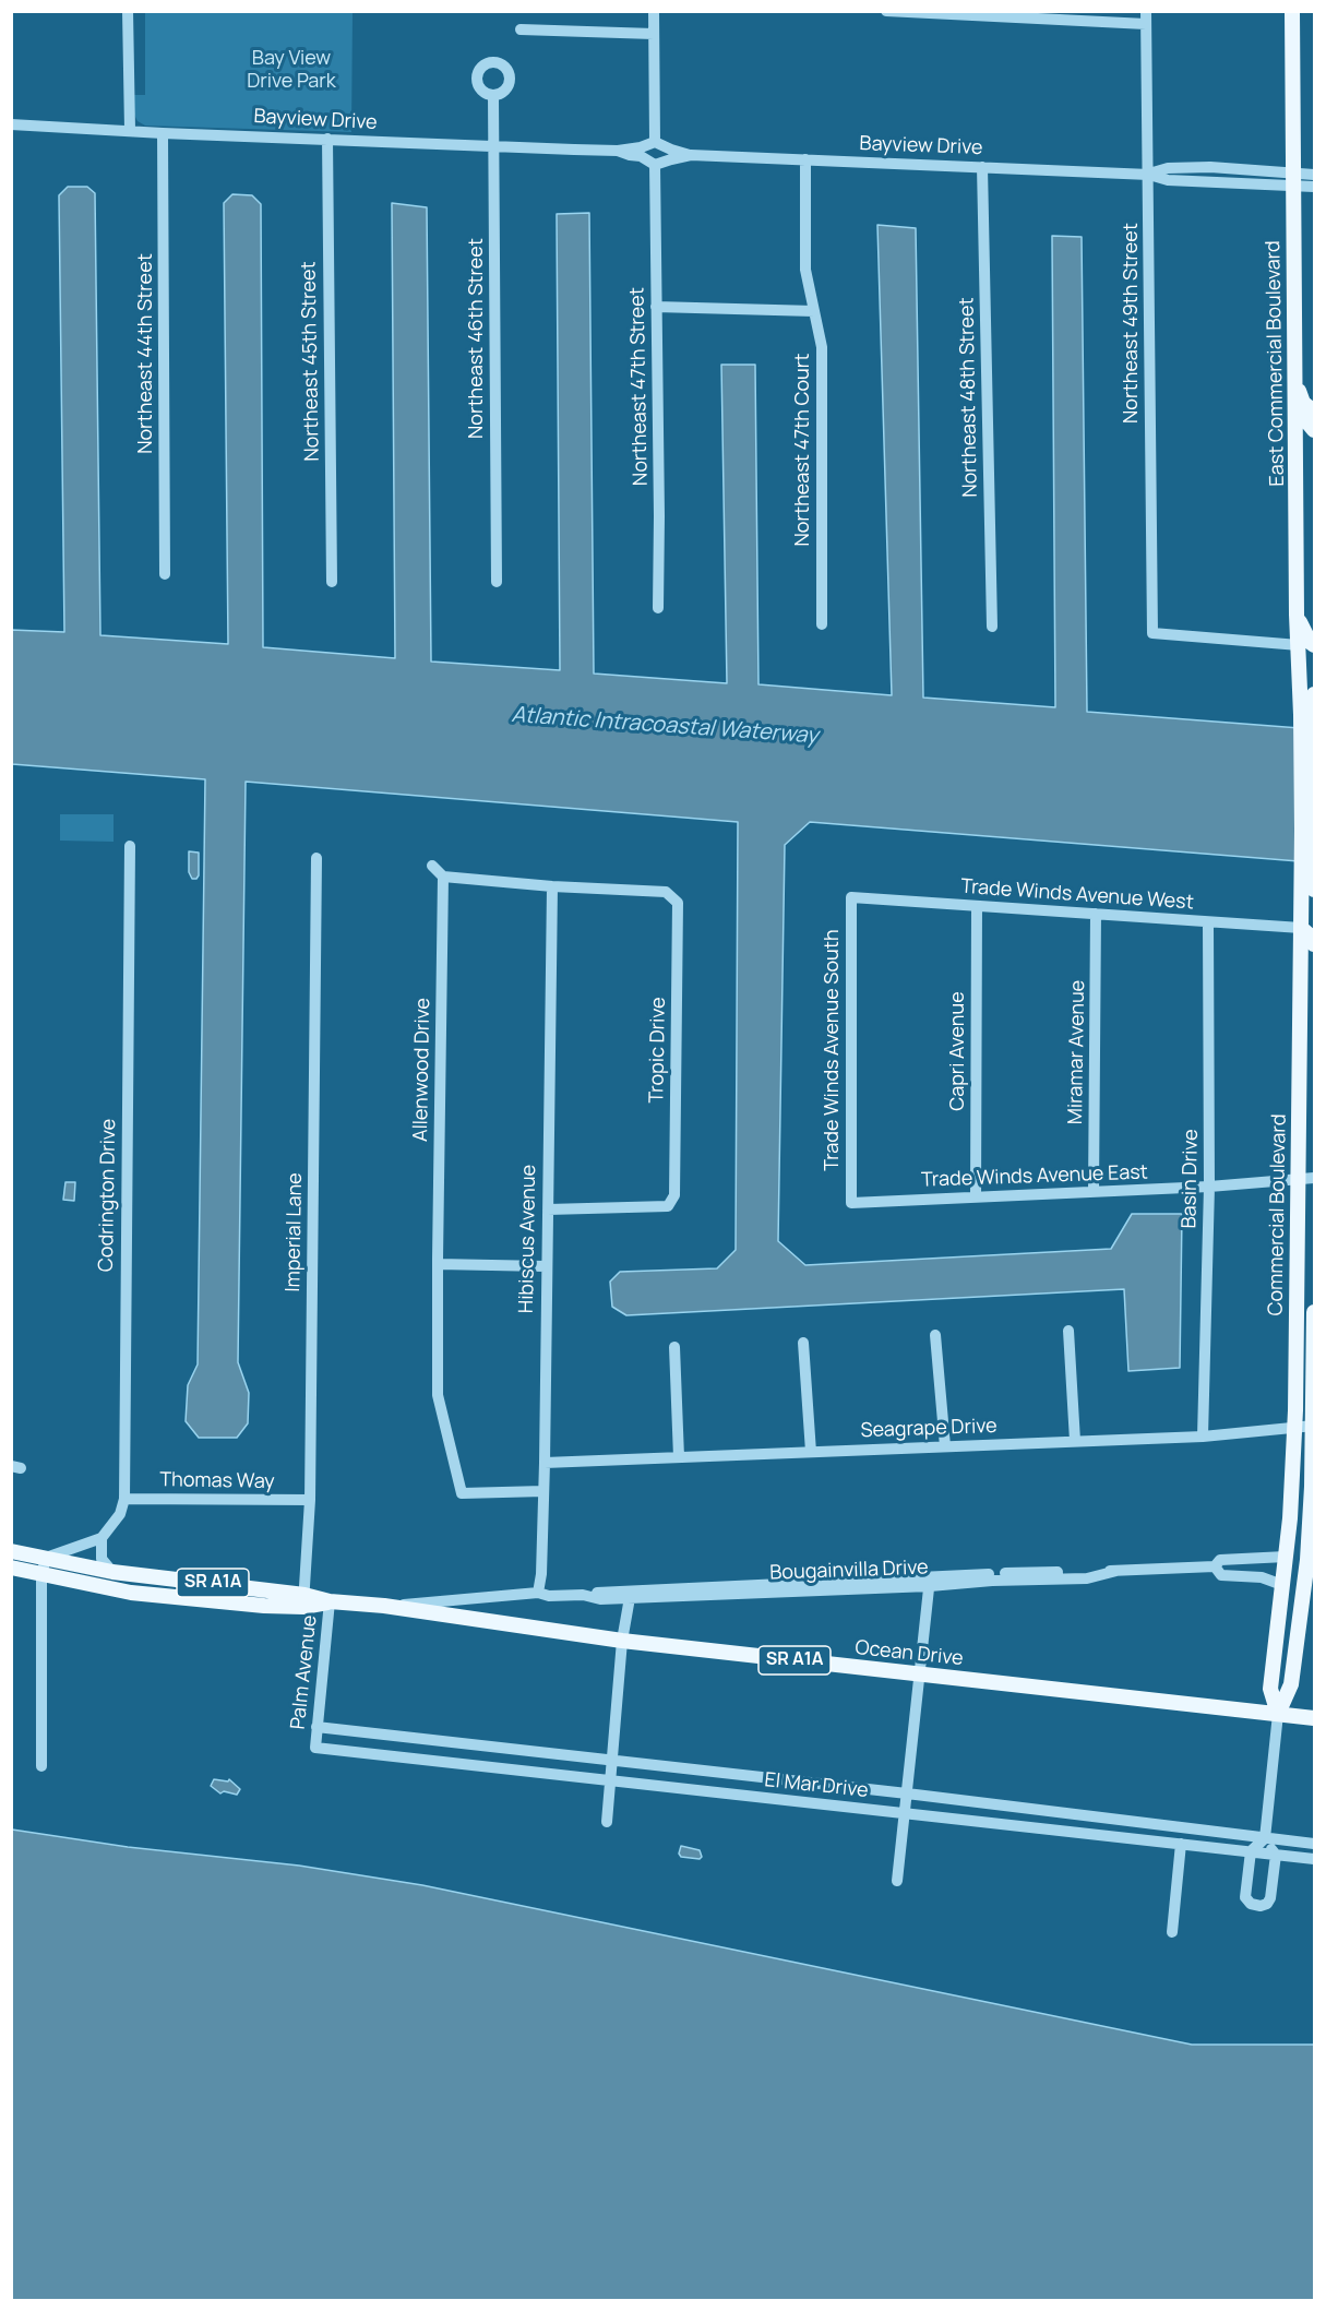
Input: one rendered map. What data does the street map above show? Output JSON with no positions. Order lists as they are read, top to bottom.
{
  "streets": {
    "main road": [
      "East Commercial Boulevard",
      "Commercial Boulevard",
      "SR A1A",
      "Ocean Drive"
    ],
    "street": [
      "Bayview Drive",
      "Northeast 49th Street",
      "Northeast 46th Street",
      "Northeast 44th Street",
      "Northeast 45th Street",
      "Northeast 47th Street",
      "Northeast 48th Street",
      "Northeast 47th Court",
      "Trade Winds Avenue West",
      "Tropic Drive",
      "Trade Winds Avenue South",
      "Capri Avenue",
      "Miramar Avenue",
      "Allenwood Drive",
      "Trade Winds Avenue East",
      "Basin Drive",
      "Codrington Drive",
      "Imperial Lane",
      "Hibiscus Avenue",
      "Seagrape Drive",
      "Thomas Way",
      "Bougainvilla Drive",
      "Palm Avenue",
      "El Mar Drive"
    ]
  },
  "crossings": [
    ["Bayview Drive", "Northeast 49th Street"],
    ["Bayview Drive", "Northeast 46th Street"],
    ["Bayview Drive", "Northeast 44th Street"],
    ["Bayview Drive", "Northeast 45th Street"],
    ["Bayview Drive", "East Commercial Boulevard"],
    ["Bayview Drive", "Northeast 47th Street"],
    ["Bayview Drive", "Northeast 48th Street"],
    ["Bayview Drive", "Northeast 47th Court"],
    ["Northeast 49th Street", "East Commercial Boulevard"],
    ["East Commercial Boulevard", "Commercial Boulevard"],
    ["Trade Winds Avenue West", "Trade Winds Avenue South"],
    ["Trade Winds Avenue West", "Capri Avenue"],
    ["Trade Winds Avenue West", "Miramar Avenue"],
    ["Trade Winds Avenue West", "Basin Drive"],
    ["Trade Winds Avenue West", "Commercial Boulevard"],
    ["Tropic Drive", "Hibiscus Avenue"],
    ["Trade Winds Avenue South", "Trade Winds Avenue East"],
    ["Capri Avenue", "Trade Winds Avenue East"],
    ["Miramar Avenue", "Trade Winds Avenue East"],
    ["Allenwood Drive", "Hibiscus Avenue"],
    ["Trade Winds Avenue East", "Basin Drive"],
    ["Trade Winds Avenue East", "Commercial Boulevard"],
    ["Basin Drive", "Seagrape Drive"],
    ["Codrington Drive", "Thomas Way"],
    ["Commercial Boulevard", "Seagrape Drive"],
    ["Commercial Boulevard", "Bougainvilla Drive"],
    ["Commercial Boulevard", "Ocean Drive"],
    ["Commercial Boulevard", "El Mar Drive"],
    ["Imperial Lane", "Thomas Way"],
    ["Imperial Lane", "SR A1A"],
    ["Hibiscus Avenue", "Seagrape Drive"],
    ["Hibiscus Avenue", "Bougainvilla Drive"],
    ["Bougainvilla Drive", "SR A1A"],
    ["Bougainvilla Drive", "Ocean Drive"],
    ["SR A1A", "Ocean Drive"],
    ["SR A1A", "Palm Avenue"],
    ["Palm Avenue", "El Mar Drive"]
  ],
  "water": ["Atlantic Intracoastal Waterway"],
  "parks": ["Bay View Drive Park"]
}
